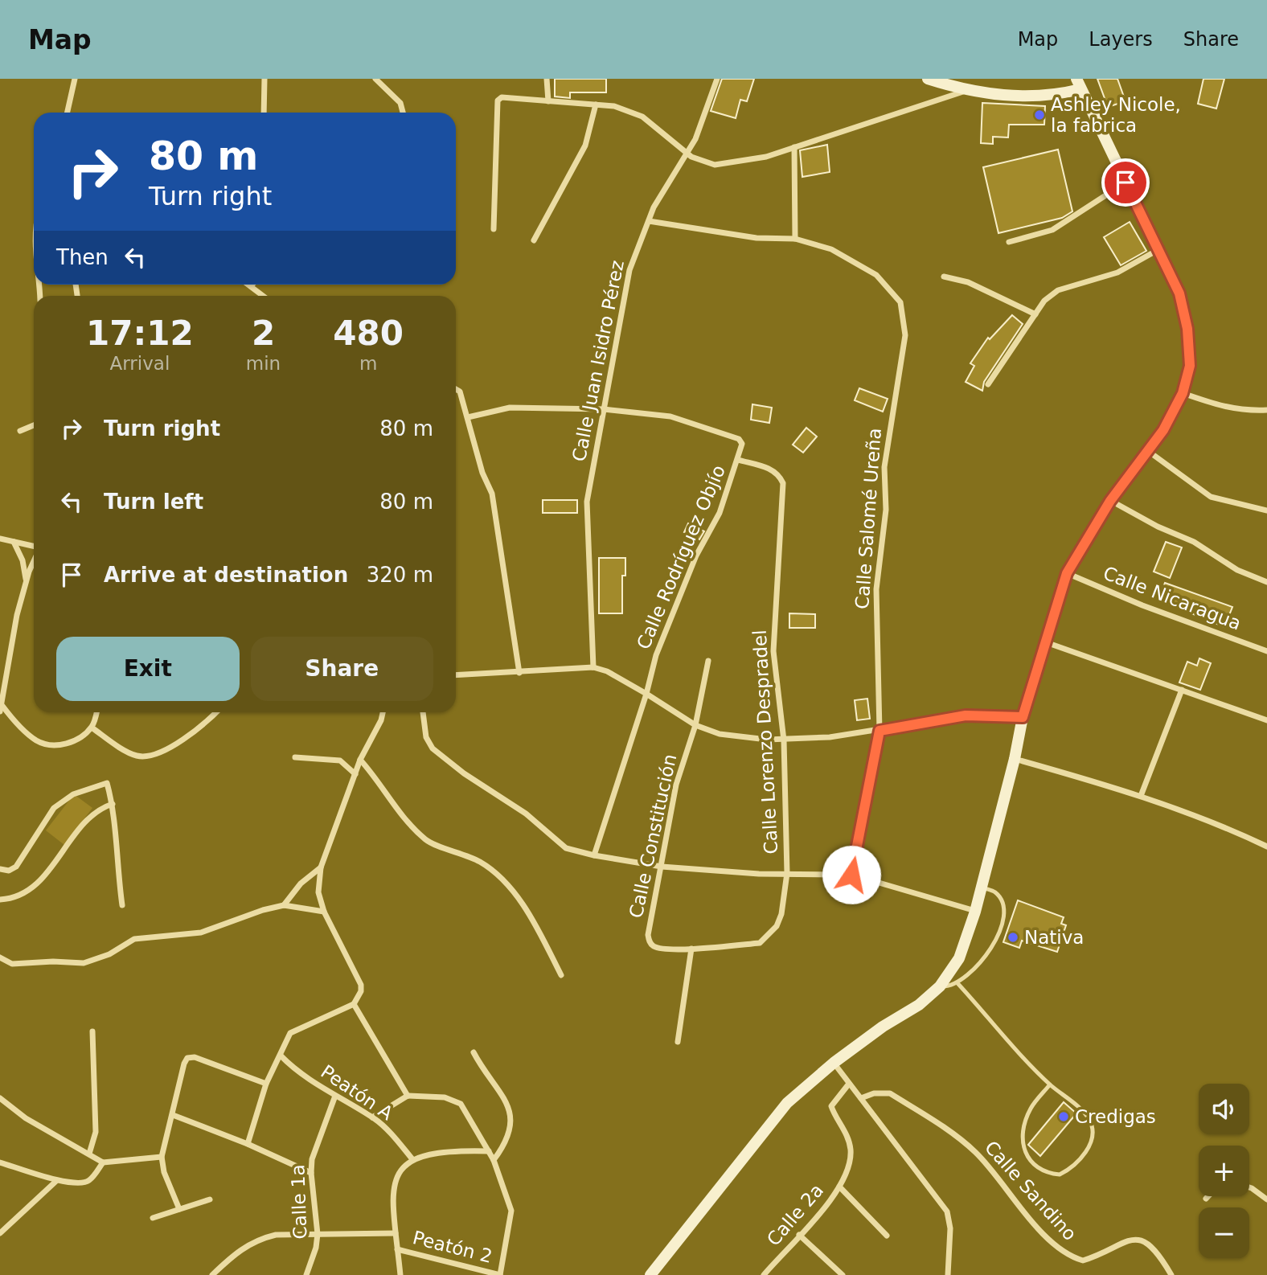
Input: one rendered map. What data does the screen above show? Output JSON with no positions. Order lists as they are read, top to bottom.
{
  "streets": {
    "street": [
      "Calle Juan Isidro Pérez",
      "Calle Salomé Ureña",
      "Calle Rodríguez Objío",
      "Calle Nicaragua",
      "Calle Lorenzo Despradel",
      "Calle Constitución",
      "Peatón A",
      "Calle Sandino",
      "Calle 1a",
      "Calle 2a",
      "Peatón 2"
    ]
  },
  "crossings": [
    ["Calle Juan Isidro Pérez", "Calle Salomé Ureña"],
    ["Calle Juan Isidro Pérez", "Calle Rodríguez Objío"],
    ["Calle Rodríguez Objío", "Calle Lorenzo Despradel"],
    ["Calle Lorenzo Despradel", "Calle Constitución"],
    ["Peatón A", "Calle 1a"],
    ["Peatón A", "Peatón 2"]
  ],
  "places": ["Ashley Nicole, la fabrica", "Nativa", "Credigas"],
  "page": {
    "header": "Map",
    "nav": ["Map", "Layers", "Share"],
    "turn": ["80 m", "Turn right"],
    "then": "Then",
    "eta": [
      "17:12",
      "Arrival",
      "2",
      "min",
      "480",
      "m"
    ],
    "list": [
      {
        "name": "Turn right",
        "value": "80 m"
      },
      {
        "name": "Turn left",
        "value": "80 m"
      },
      {
        "name": "Arrive at destination",
        "value": "320 m"
      }
    ],
    "buttons": ["Exit", "Share"],
    "map_buttons": ["+", "−"]
  }
}
